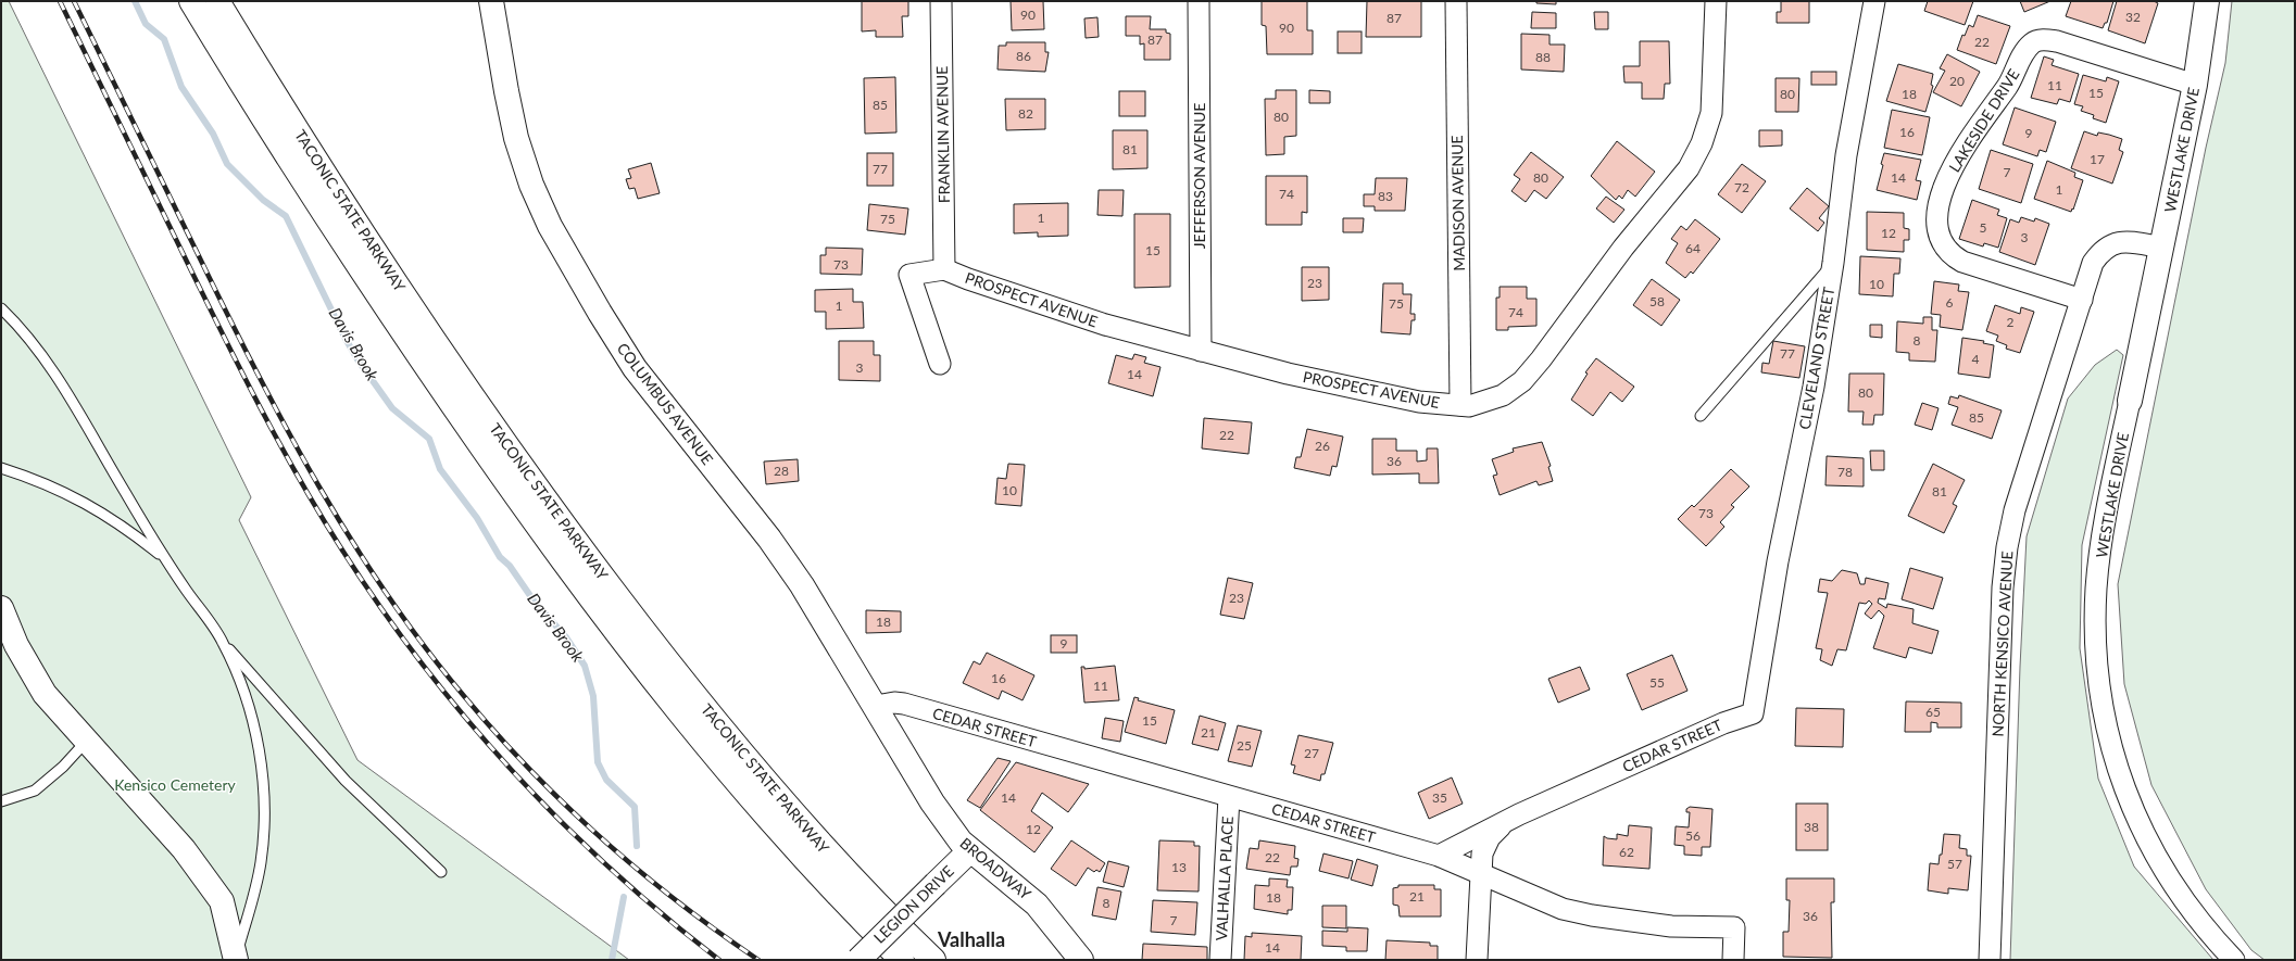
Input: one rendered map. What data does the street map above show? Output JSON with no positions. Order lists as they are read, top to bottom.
{
  "streets": {
    "main road": [
      "WESTLAKE DRIVE",
      "TACONIC STATE PARKWAY",
      "COLUMBUS AVENUE",
      "BROADWAY",
      "LEGION DRIVE"
    ],
    "street": [
      "LAKESIDE DRIVE",
      "FRANKLIN AVENUE",
      "JEFFERSON AVENUE",
      "MADISON AVENUE",
      "PROSPECT AVENUE",
      "CLEVELAND STREET",
      "NORTH KENSICO AVENUE",
      "CEDAR STREET",
      "VALHALLA PLACE"
    ]
  },
  "crossings": [
    ["LAKESIDE DRIVE", "WESTLAKE DRIVE"],
    ["LAKESIDE DRIVE", "NORTH KENSICO AVENUE"],
    ["FRANKLIN AVENUE", "PROSPECT AVENUE"],
    ["WESTLAKE DRIVE", "NORTH KENSICO AVENUE"],
    ["JEFFERSON AVENUE", "PROSPECT AVENUE"],
    ["MADISON AVENUE", "PROSPECT AVENUE"],
    ["CLEVELAND STREET", "CEDAR STREET"],
    ["COLUMBUS AVENUE", "CEDAR STREET"],
    ["COLUMBUS AVENUE", "BROADWAY"],
    ["CEDAR STREET", "BROADWAY"],
    ["CEDAR STREET", "VALHALLA PLACE"],
    ["BROADWAY", "LEGION DRIVE"]
  ],
  "districts": ["Valhalla"],
  "water": ["Davis Brook"],
  "parks": ["Kensico Cemetery"],
  "house_numbers": [
    "90",
    "32",
    "87",
    "90",
    "87",
    "22",
    "86",
    "88",
    "20",
    "11",
    "15",
    "80",
    "18",
    "85",
    "82",
    "80",
    "16",
    "9",
    "81",
    "17",
    "77",
    "7",
    "80",
    "14",
    "72",
    "1",
    "74",
    "83",
    "1",
    "75",
    "5",
    "12",
    "3",
    "64",
    "15",
    "73",
    "23",
    "10",
    "58",
    "6",
    "75",
    "1",
    "74",
    "2",
    "8",
    "77",
    "4",
    "3",
    "14",
    "80",
    "85",
    "22",
    "26",
    "36",
    "28",
    "78",
    "10",
    "81",
    "73",
    "23",
    "18",
    "9",
    "16",
    "55",
    "11",
    "65",
    "15",
    "21",
    "25",
    "27",
    "14",
    "35",
    "38",
    "12",
    "56",
    "62",
    "22",
    "57",
    "13",
    "21",
    "18",
    "8",
    "36",
    "7",
    "14"
  ]
}
